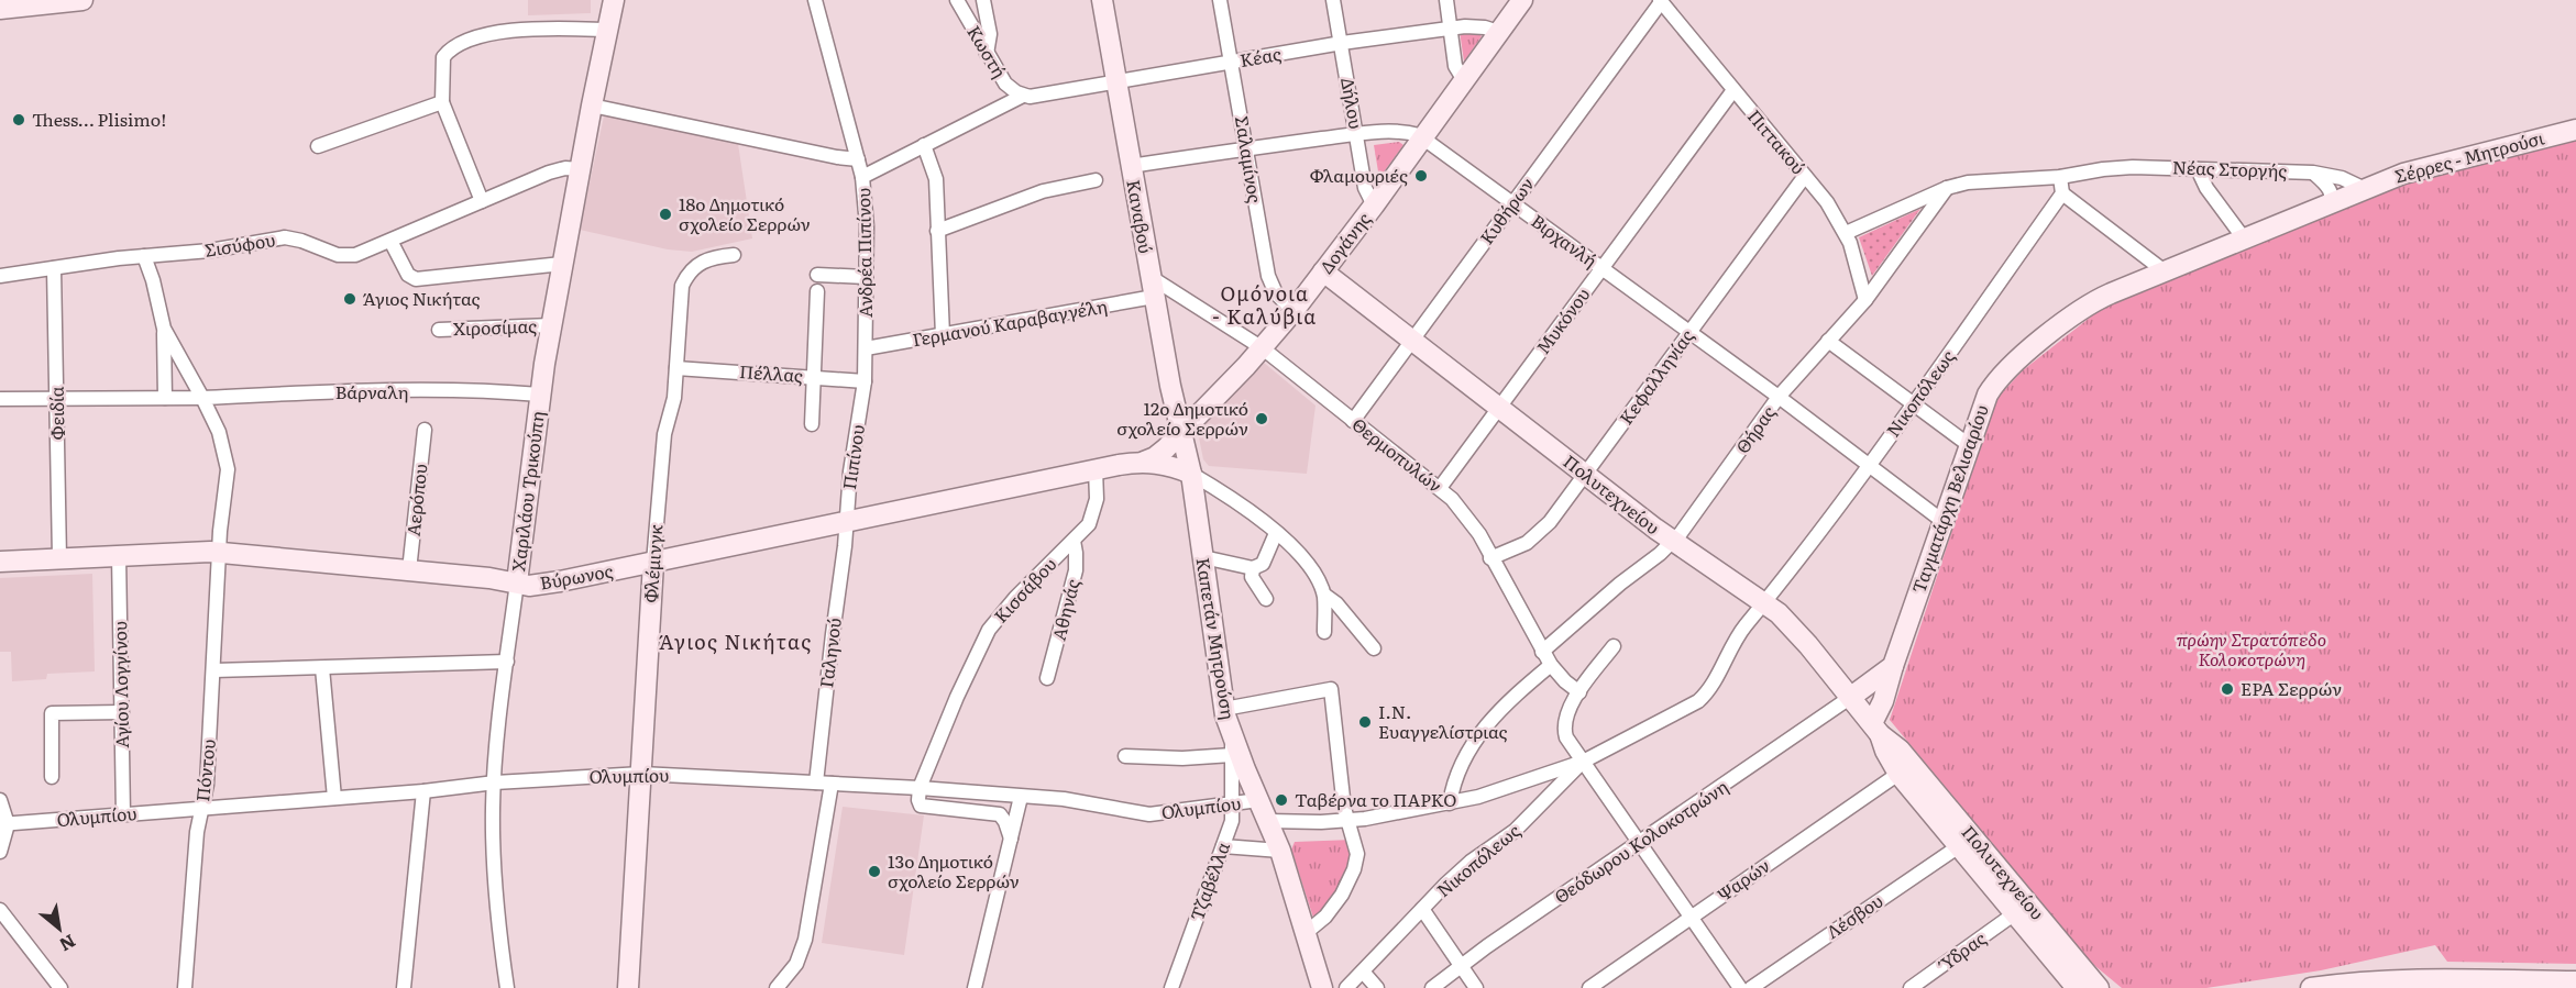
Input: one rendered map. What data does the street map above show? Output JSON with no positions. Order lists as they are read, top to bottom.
{
  "streets": {
    "street": [
      "Κωστή",
      "Κέας",
      "Δήλου",
      "Πιττακού",
      "Σέρρες - Μητρούσι",
      "Σαλαμίνος",
      "Νέας Στοργής",
      "Κυθήρων",
      "Καναβού",
      "Βιρχανλή",
      "Δογάνης",
      "Σισύφου",
      "Ανδρέα Πιπίνου",
      "Μυκόνου",
      "Γερμανού Καραβαγγέλη",
      "Χιροσίμας",
      "Πέλλας",
      "Κεφαλληνίας",
      "Βάρναλη",
      "Νικοπόλεως",
      "Φειδία",
      "Θήρας",
      "Θερμοπυλών",
      "Πιπίνου",
      "Χαριλάου Τρικούπη",
      "Πολυτεχνείου",
      "Ταγματάρχη Βελισαρίου",
      "Αερόπου",
      "Φλέμινγκ",
      "Βύρωνος",
      "Κισσάβου",
      "Αθηνάς",
      "Καπετάν Μητρούση",
      "Γαληνού",
      "Αγίου Λογγίνου",
      "Πόντου",
      "Ολυμπίου",
      "Θεόδωρου Κολοκοτρώνη",
      "Ψαρών",
      "Τζαβέλλα",
      "Λέσβου",
      "Ύδρας"
    ]
  },
  "crossings": [
    ["Κωστή", "Κέας"],
    ["Κέας", "Δήλου"],
    ["Κέας", "Σαλαμίνος"],
    ["Κέας", "Καναβού"],
    ["Κέας", "Δογάνης"],
    ["Δήλου", "Βιρχανλή"],
    ["Δήλου", "Δογάνης"],
    ["Πιττακού", "Νέας Στοργής"],
    ["Πιττακού", "Κυθήρων"],
    ["Πιττακού", "Μυκόνου"],
    ["Πιττακού", "Κεφαλληνίας"],
    ["Πιττακού", "Θήρας"],
    ["Σέρρες - Μητρούσι", "Νέας Στοργής"],
    ["Σέρρες - Μητρούσι", "Ταγματάρχη Βελισαρίου"],
    ["Σαλαμίνος", "Βιρχανλή"],
    ["Σαλαμίνος", "Δογάνης"],
    ["Νέας Στοργής", "Θήρας"],
    ["Νέας Στοργής", "Ταγματάρχη Βελισαρίου"],
    ["Κυθήρων", "Βιρχανλή"],
    ["Κυθήρων", "Θερμοπυλών"],
    ["Κυθήρων", "Πολυτεχνείου"],
    ["Καναβού", "Βιρχανλή"],
    ["Καναβού", "Δογάνης"],
    ["Καναβού", "Γερμανού Καραβαγγέλη"],
    ["Καναβού", "Θερμοπυλών"],
    ["Καναβού", "Καπετάν Μητρούση"],
    ["Βιρχανλή", "Δογάνης"],
    ["Βιρχανλή", "Μυκόνου"],
    ["Βιρχανλή", "Κεφαλληνίας"],
    ["Βιρχανλή", "Νικοπόλεως"],
    ["Βιρχανλή", "Θήρας"],
    ["Βιρχανλή", "Ταγματάρχη Βελισαρίου"],
    ["Δογάνης", "Θερμοπυλών"],
    ["Δογάνης", "Πολυτεχνείου"],
    ["Δογάνης", "Βύρωνος"],
    ["Δογάνης", "Καπετάν Μητρούση"],
    ["Σισύφου", "Φειδία"],
    ["Σισύφου", "Χαριλάου Τρικούπη"],
    ["Ανδρέα Πιπίνου", "Γερμανού Καραβαγγέλη"],
    ["Ανδρέα Πιπίνου", "Πέλλας"],
    ["Ανδρέα Πιπίνου", "Πιπίνου"],
    ["Μυκόνου", "Θερμοπυλών"],
    ["Μυκόνου", "Πολυτεχνείου"],
    ["Γερμανού Καραβαγγέλη", "Θερμοπυλών"],
    ["Χιροσίμας", "Χαριλάου Τρικούπη"],
    ["Πέλλας", "Πιπίνου"],
    ["Πέλλας", "Φλέμινγκ"],
    ["Κεφαλληνίας", "Θερμοπυλών"],
    ["Κεφαλληνίας", "Πολυτεχνείου"],
    ["Βάρναλη", "Φειδία"],
    ["Βάρναλη", "Χαριλάου Τρικούπη"],
    ["Βάρναλη", "Πόντου"],
    ["Νικοπόλεως", "Πολυτεχνείου"],
    ["Φειδία", "Βύρωνος"],
    ["Θήρας", "Θερμοπυλών"],
    ["Θήρας", "Πολυτεχνείου"],
    ["Πιπίνου", "Βύρωνος"],
    ["Πιπίνου", "Γαληνού"],
    ["Χαριλάου Τρικούπη", "Βύρωνος"],
    ["Χαριλάου Τρικούπη", "Ολυμπίου"],
    ["Πολυτεχνείου", "Ταγματάρχη Βελισαρίου"],
    ["Πολυτεχνείου", "Θεόδωρου Κολοκοτρώνη"],
    ["Πολυτεχνείου", "Ψαρών"],
    ["Πολυτεχνείου", "Λέσβου"],
    ["Πολυτεχνείου", "Ύδρας"],
    ["Αερόπου", "Βύρωνος"],
    ["Φλέμινγκ", "Βύρωνος"],
    ["Φλέμινγκ", "Ολυμπίου"],
    ["Βύρωνος", "Κισσάβου"],
    ["Βύρωνος", "Γαληνού"],
    ["Βύρωνος", "Αγίου Λογγίνου"],
    ["Βύρωνος", "Πόντου"],
    ["Κισσάβου", "Αθηνάς"],
    ["Κισσάβου", "Ολυμπίου"],
    ["Καπετάν Μητρούση", "Ολυμπίου"],
    ["Καπετάν Μητρούση", "Τζαβέλλα"],
    ["Γαληνού", "Ολυμπίου"],
    ["Αγίου Λογγίνου", "Ολυμπίου"],
    ["Πόντου", "Ολυμπίου"],
    ["Ολυμπίου", "Τζαβέλλα"]
  ],
  "districts": ["Ομόνοια - Καλύβια", "Άγιος Νικήτας"],
  "parks": ["πρώην Στρατόπεδο Κολοκοτρώνη"],
  "places": [
    "Thess… Plisimo!",
    "Φλαμουριές",
    "18ο Δημοτικό σχολείο Σερρών",
    "Άγιος Νικήτας",
    "12ο Δημοτικό σχολείο Σερρών",
    "ΕΡΑ Σερρών",
    "Ι.Ν. Ευαγγελίστριας",
    "Ταβέρνα το ΠΑΡΚΟ",
    "13ο Δημοτικό σχολείο Σερρών"
  ],
  "north": "bottom right"
}
